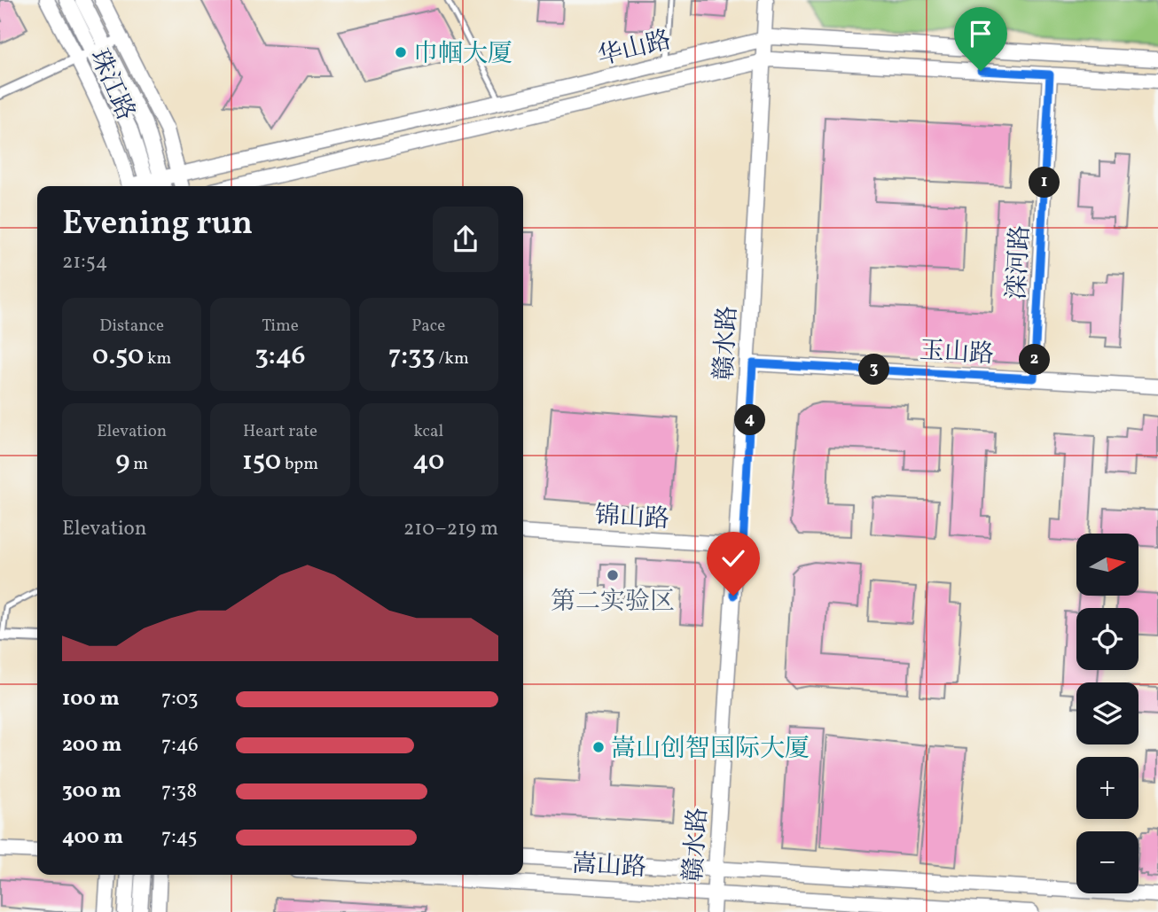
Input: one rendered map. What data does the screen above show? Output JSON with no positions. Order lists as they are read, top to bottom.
{
  "streets": {
    "main road": [
      "华山路",
      "珠江路",
      "滦河路",
      "赣水路",
      "玉山路",
      "锦山路",
      "嵩山路"
    ]
  },
  "crossings": [
    ["华山路", "珠江路"],
    ["华山路", "滦河路"],
    ["华山路", "赣水路"],
    ["滦河路", "玉山路"],
    ["赣水路", "玉山路"],
    ["赣水路", "锦山路"],
    ["赣水路", "嵩山路"]
  ],
  "places": ["巾帼大厦", "第二实验区", "嵩山创智国际大厦"],
  "north": "right",
  "page": {
    "pins": [
      "1",
      "2",
      "3",
      "4"
    ],
    "heading": ["Evening run", "21:54"],
    "stats": [
      ["Distance", "0.50 km"],
      ["Time", "3:46"],
      ["Pace", "7:33 /km"],
      ["Elevation", "9 m"],
      ["Heart rate", "150 bpm"],
      ["kcal", "40"]
    ],
    "chart": ["Elevation", "210–219 m"],
    "map_buttons": ["+", "−"],
    "list": [
      {
        "name": "100 m",
        "note": "7:03"
      },
      {
        "name": "200 m",
        "note": "7:46"
      },
      {
        "name": "300 m",
        "note": "7:38"
      },
      {
        "name": "400 m",
        "note": "7:45"
      }
    ]
  }
}
